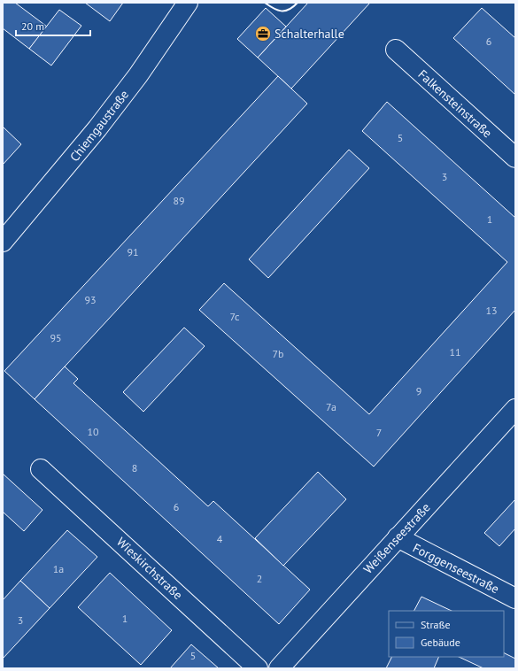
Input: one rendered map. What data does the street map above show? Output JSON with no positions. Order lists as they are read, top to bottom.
{
  "streets": {
    "street": [
      "Falkensteinstraße",
      "Chiemgaustraße",
      "Weißenseestraße",
      "Wieskirchstraße",
      "Forggenseestraße"
    ]
  },
  "crossings": [
    ["Weißenseestraße", "Forggenseestraße"]
  ],
  "places": {
    "office": ["Schalterhalle"]
  },
  "house_numbers": [
    "6",
    "5",
    "3",
    "89",
    "1",
    "91",
    "93",
    "13",
    "7c",
    "95",
    "11",
    "7b",
    "9",
    "7a",
    "10",
    "7",
    "8",
    "6",
    "4",
    "1a",
    "2",
    "1",
    "3",
    "5"
  ],
  "legend": ["Straße", "Gebäude"],
  "scale_bar": "20 m"
}
